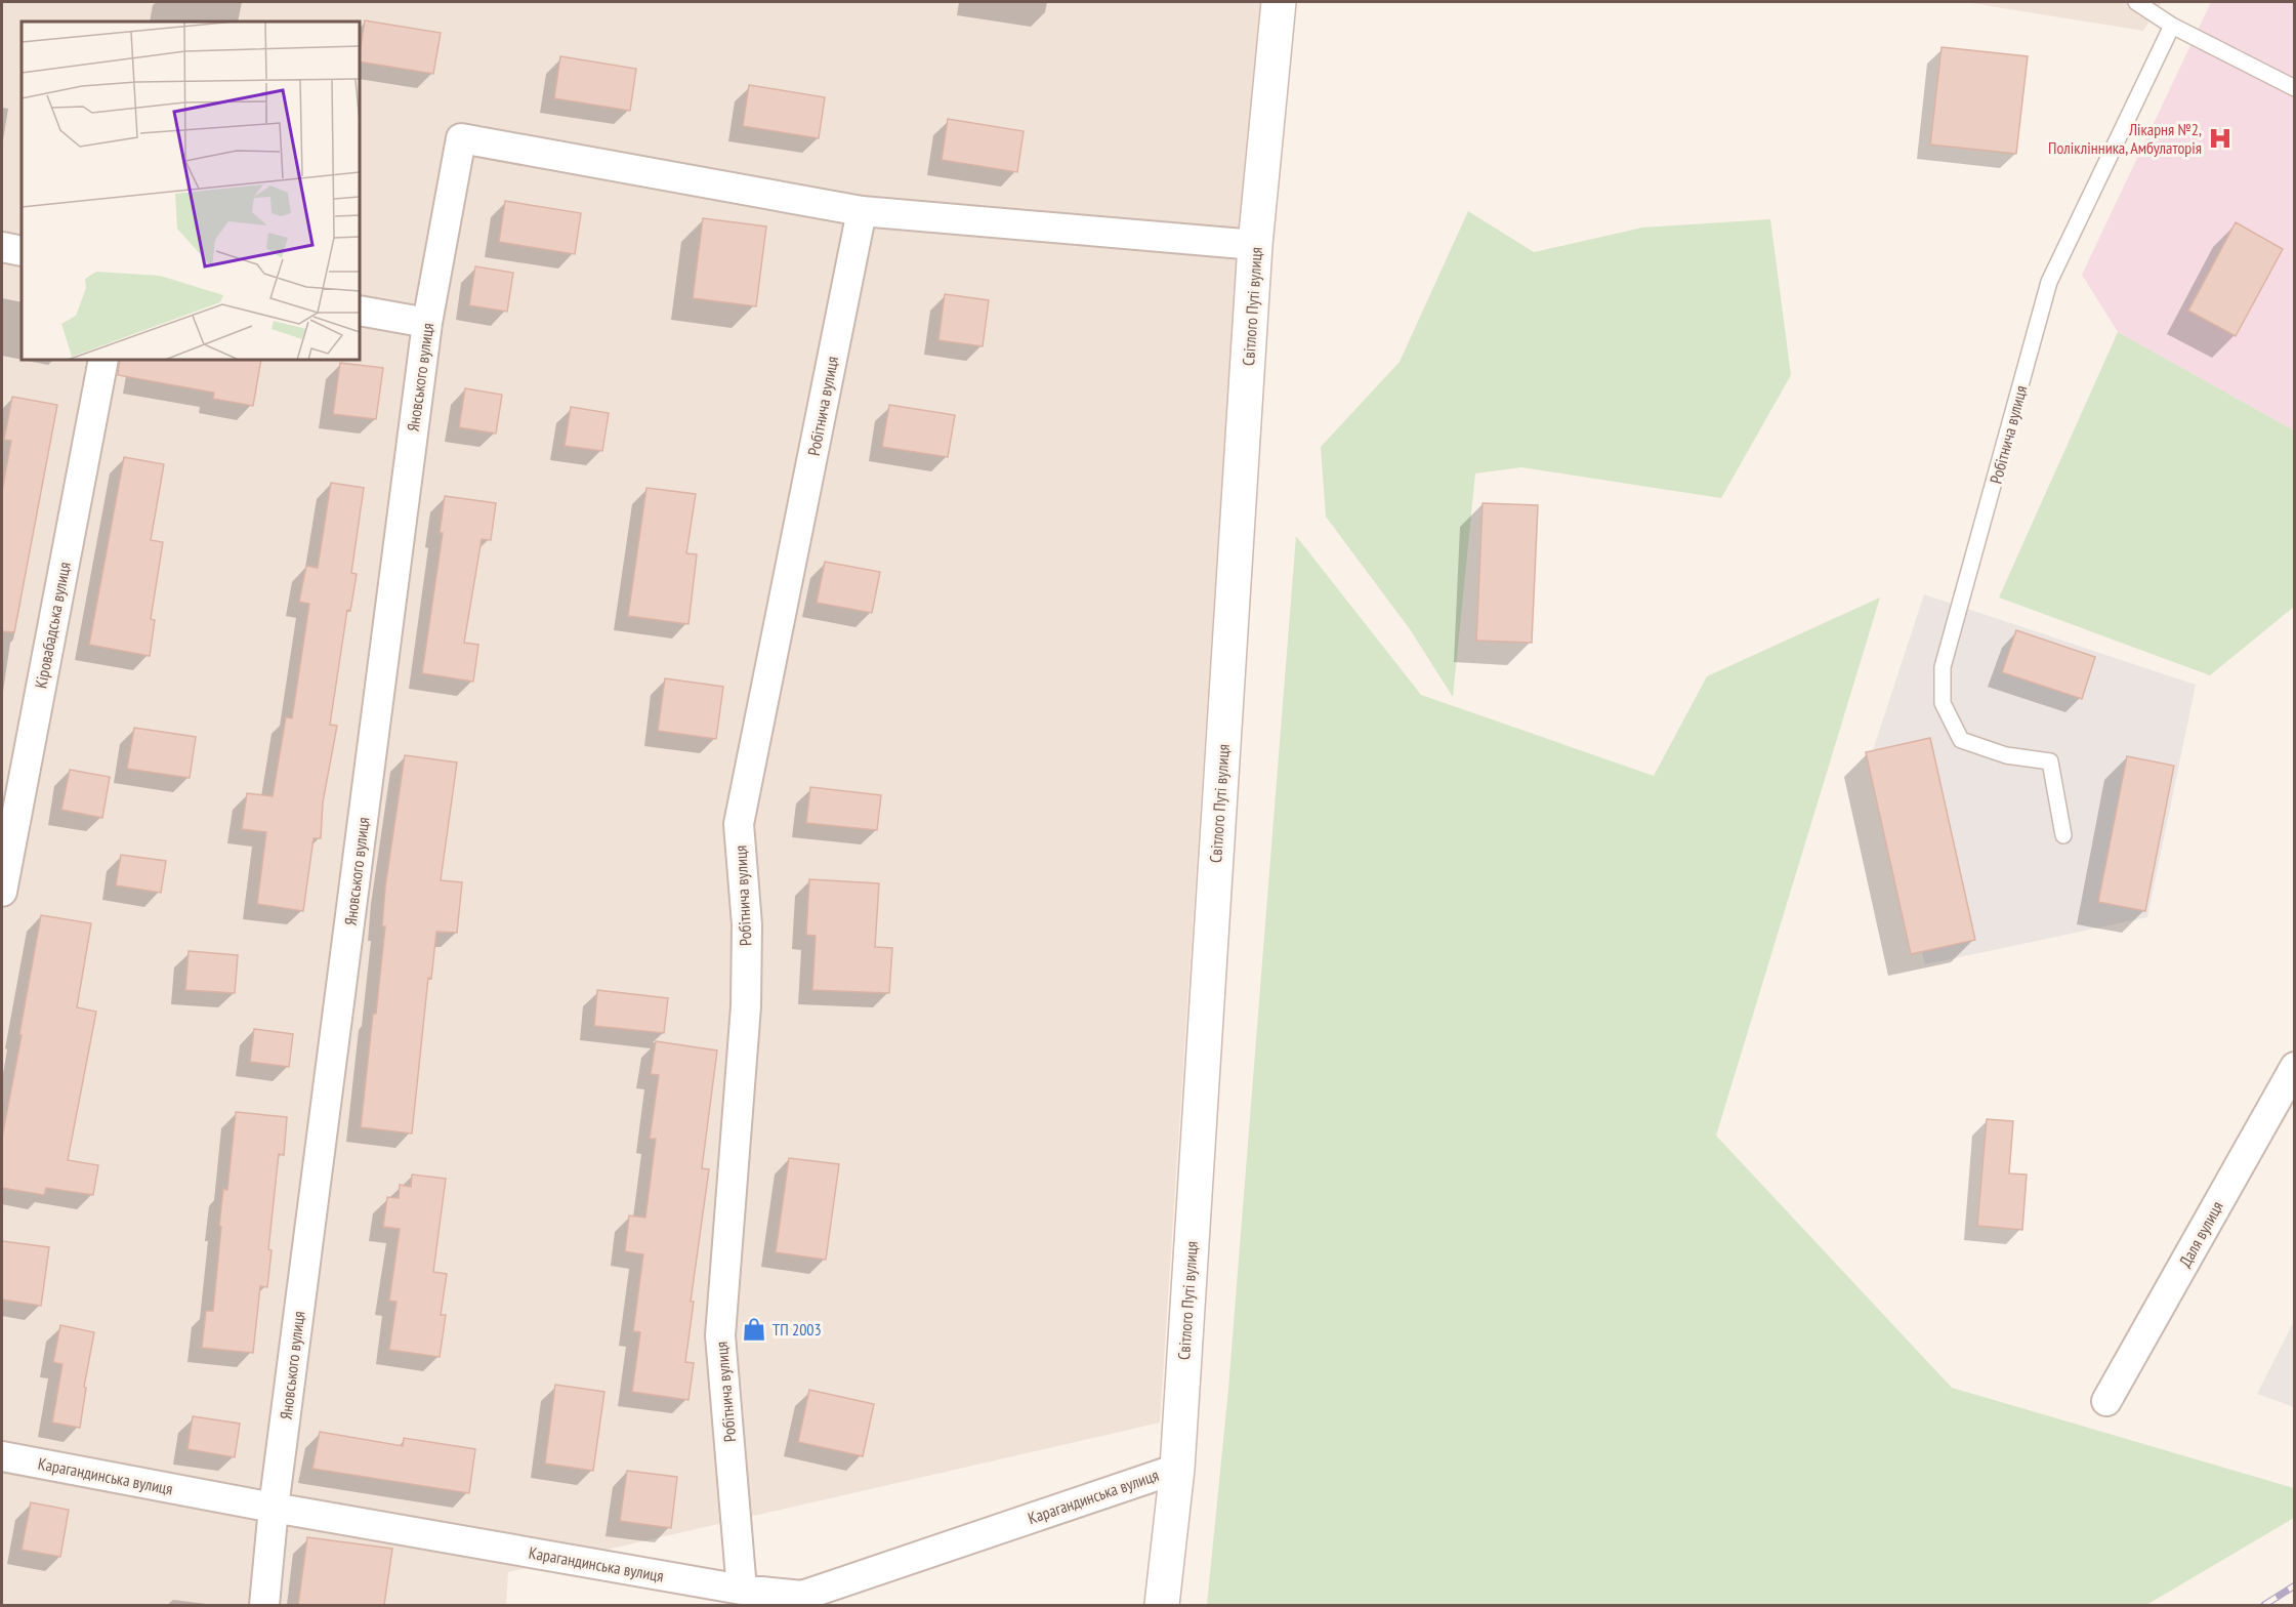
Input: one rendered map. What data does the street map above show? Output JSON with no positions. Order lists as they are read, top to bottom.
{
  "streets": {
    "main road": ["Світлого Путі вулиця"],
    "street": [
      "Яновського вулиця",
      "Робітнича вулиця",
      "Кіровабадська вулиця",
      "Даля вулиця",
      "Карагандинська вулиця"
    ]
  },
  "crossings": [
    ["Світлого Путі вулиця", "Карагандинська вулиця"],
    ["Яновського вулиця", "Робітнича вулиця"],
    ["Яновського вулиця", "Карагандинська вулиця"],
    ["Робітнича вулиця", "Карагандинська вулиця"]
  ],
  "places": {
    "hospital": ["Лікарня №2, Поліклінника, Амбулаторія"],
    "shop": ["ТП 2003"]
  }
}
